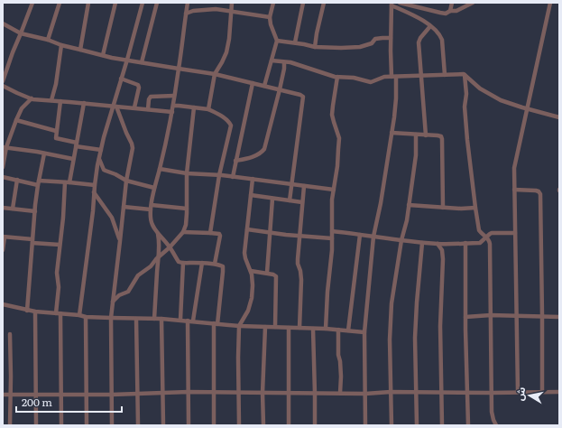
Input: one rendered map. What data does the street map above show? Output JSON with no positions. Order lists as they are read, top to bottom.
{
  "scale_bar": "200 m",
  "north": "left"
}
